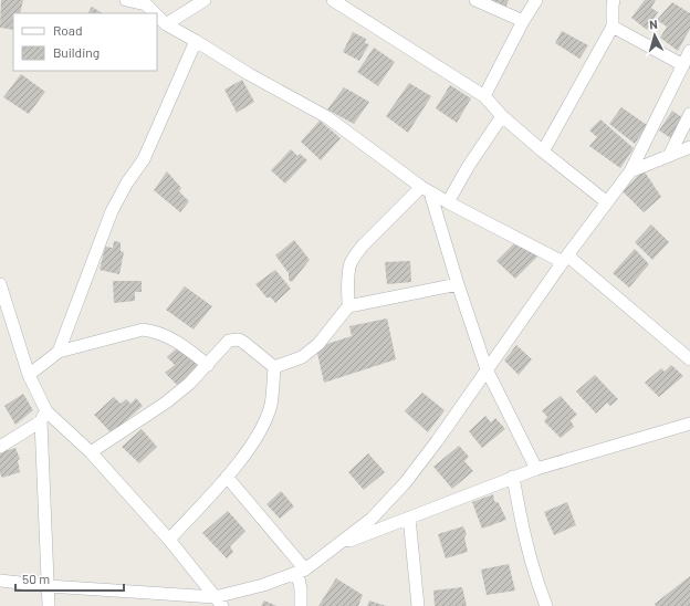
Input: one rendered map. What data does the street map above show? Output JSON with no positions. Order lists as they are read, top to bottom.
{
  "legend": ["Road", "Building"],
  "scale_bar": "50 m",
  "north": "top"
}
